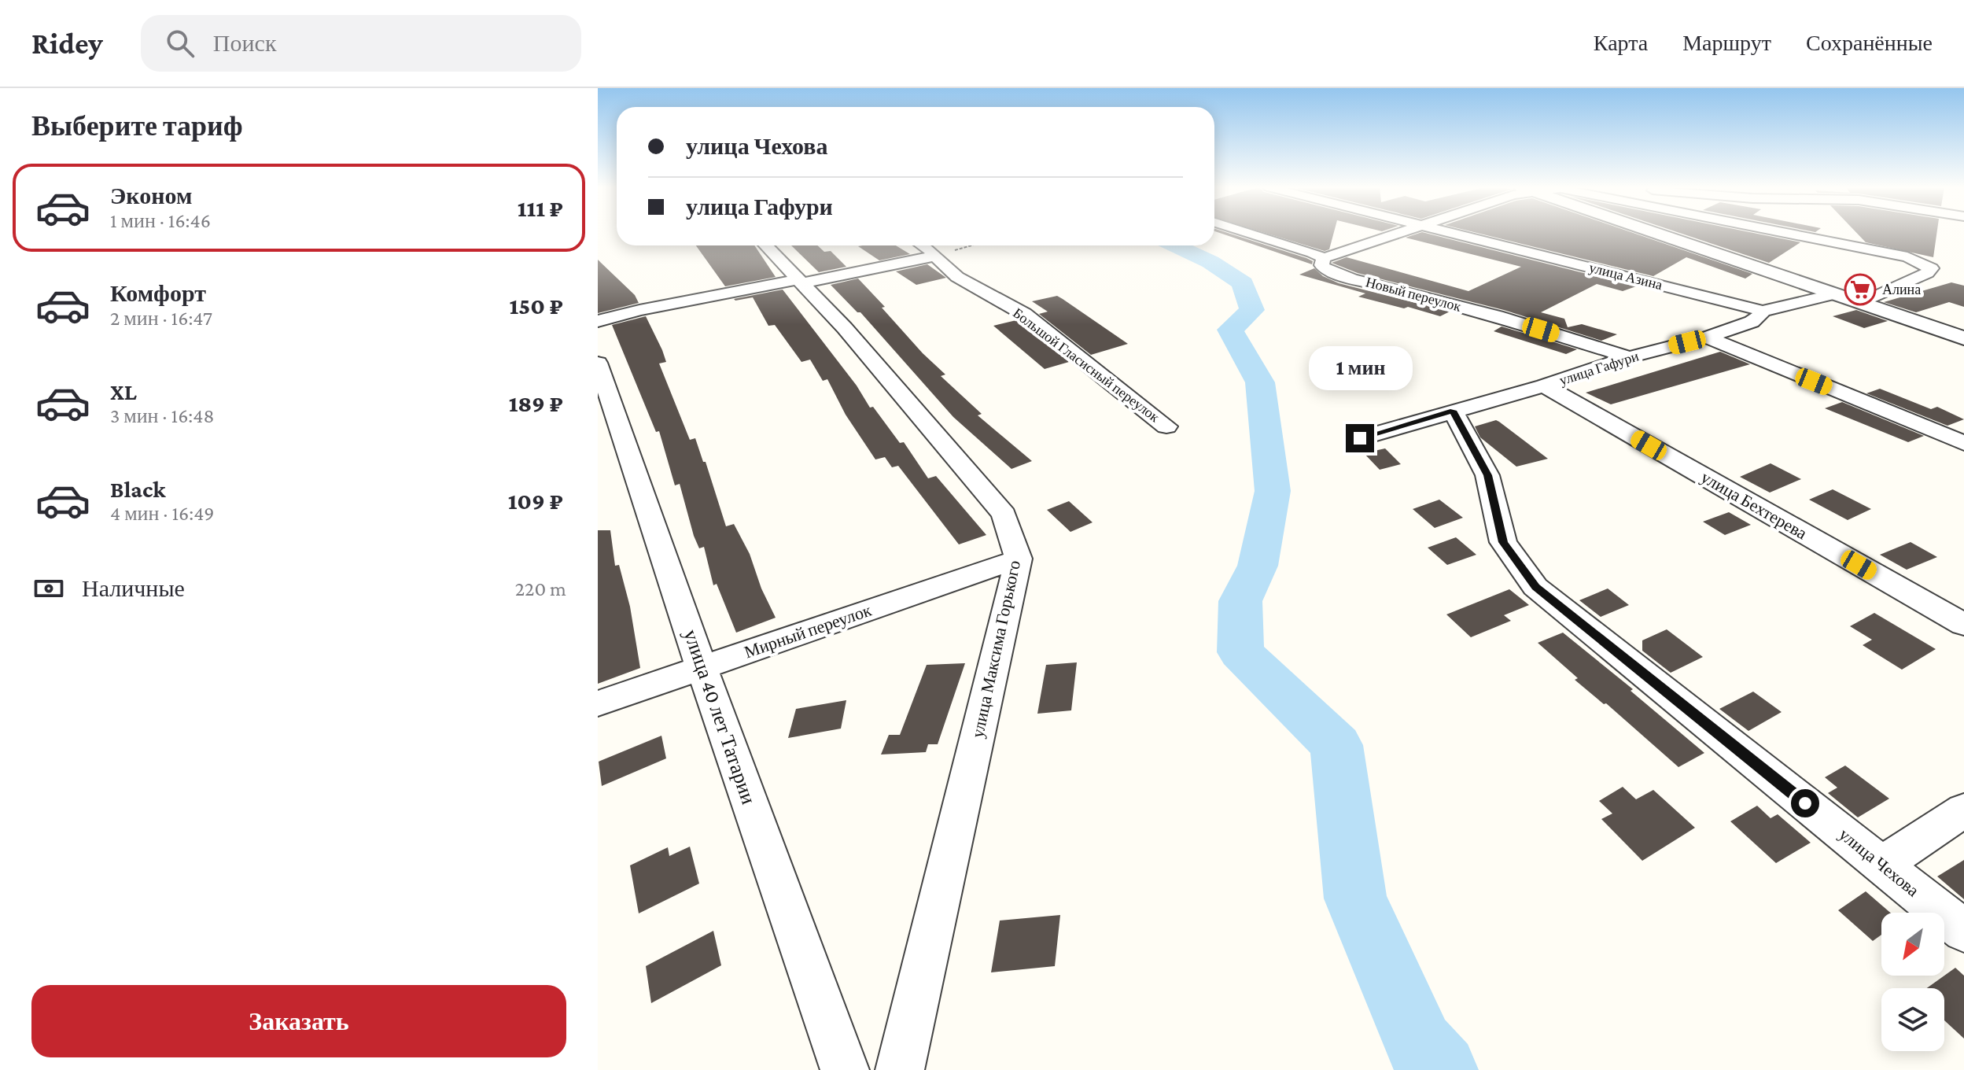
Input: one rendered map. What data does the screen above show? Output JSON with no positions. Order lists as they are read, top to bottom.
{
  "streets": {
    "street": [
      "улица Азина",
      "Новый переулок",
      "Большой Гласисный переулок",
      "улица Гафури",
      "улица Бехтерева",
      "Мирный переулок",
      "улица Максима Горького",
      "улица 40 лет Татарии",
      "улица Чехова"
    ]
  },
  "crossings": [
    ["улица Азина", "улица Гафури"],
    ["Новый переулок", "улица Гафури"],
    ["улица Гафури", "улица Бехтерева"],
    ["улица Гафури", "улица Чехова"],
    ["Мирный переулок", "улица Максима Горького"],
    ["Мирный переулок", "улица 40 лет Татарии"]
  ],
  "places": {
    "supermarket": ["Алина"]
  },
  "north": "bottom left",
  "page": {
    "header": "Ridey",
    "search": "Поиск",
    "nav": ["Карта", "Маршрут", "Сохранённые"],
    "heading": "Выберите тариф",
    "banner": ["улица Чехова", "улица Гафури"],
    "list": [
      {
        "name": "Эконом",
        "note": "1 мин · 16:46",
        "value": "111 ₽"
      },
      {
        "name": "Комфорт",
        "note": "2 мин · 16:47",
        "value": "150 ₽"
      },
      {
        "name": "XL",
        "note": "3 мин · 16:48",
        "value": "189 ₽"
      },
      {
        "name": "Black",
        "note": "4 мин · 16:49",
        "value": "109 ₽"
      }
    ],
    "bubble": "1 мин",
    "pay": ["Наличные", "220 m"],
    "buttons": "Заказать"
  }
}
